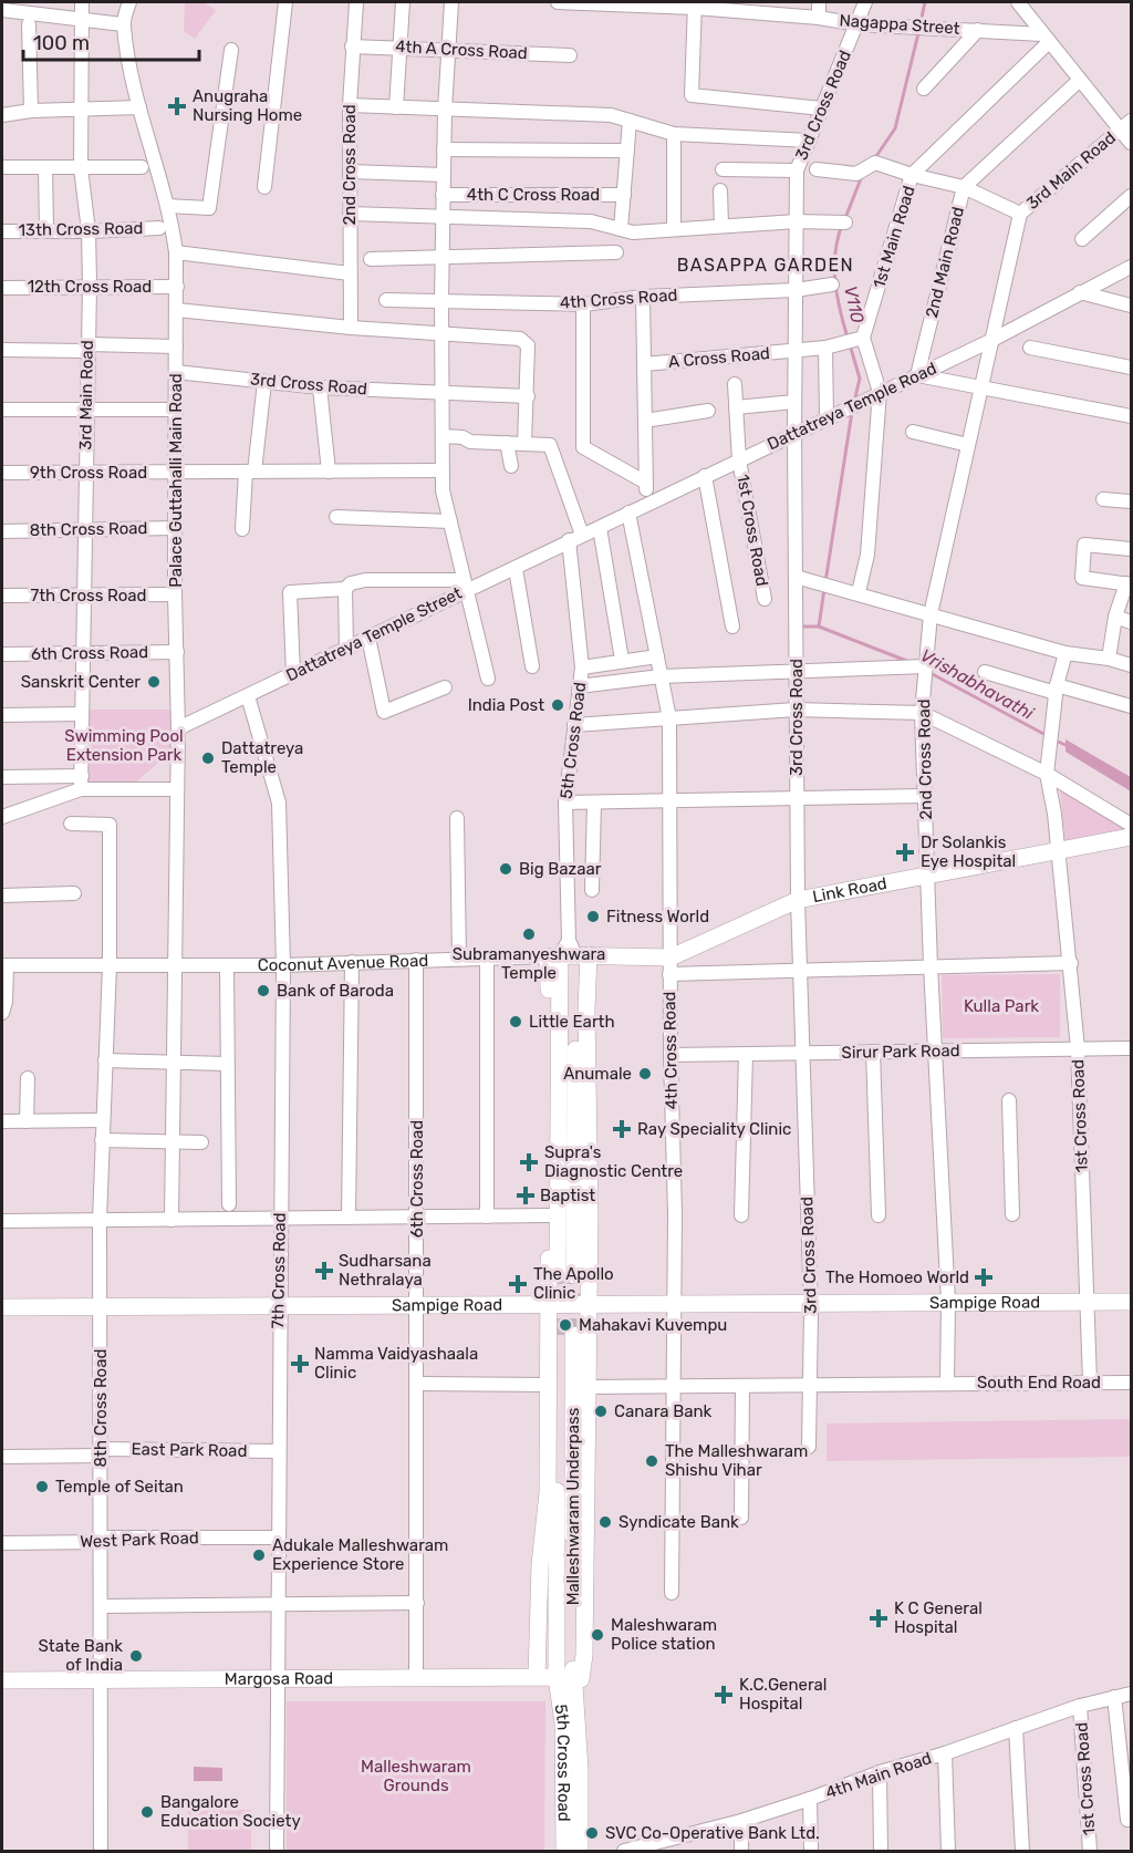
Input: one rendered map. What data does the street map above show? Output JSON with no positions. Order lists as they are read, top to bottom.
{
  "streets": {
    "main road": [
      "5th Cross Road",
      "Link Road",
      "Sampige Road",
      "Malleshwaram Underpass",
      "Margosa Road"
    ],
    "street": [
      "Nagappa Street",
      "4th A Cross Road",
      "3rd Cross Road",
      "2nd Cross Road",
      "3rd Main Road",
      "4th C Cross Road",
      "13th Cross Road",
      "1st Main Road",
      "2nd Main Road",
      "12th Cross Road",
      "4th Cross Road",
      "A Cross Road",
      "Dattatreya Temple Road",
      "9th Cross Road",
      "Palace Guttahalli Main Road",
      "8th Cross Road",
      "1st Cross Road",
      "7th Cross Road",
      "Dattatreya Temple Street",
      "6th Cross Road",
      "Coconut Avenue Road",
      "Sirur Park Road",
      "South End Road",
      "East Park Road",
      "West Park Road",
      "4th Main Road"
    ]
  },
  "crossings": [
    ["Nagappa Street", "3rd Cross Road"],
    ["Nagappa Street", "1st Main Road"],
    ["4th A Cross Road", "2nd Cross Road"],
    ["3rd Cross Road", "4th Cross Road"],
    ["3rd Cross Road", "A Cross Road"],
    ["3rd Cross Road", "Dattatreya Temple Road"],
    ["3rd Cross Road", "Palace Guttahalli Main Road"],
    ["3rd Cross Road", "Link Road"],
    ["3rd Cross Road", "Sirur Park Road"],
    ["3rd Cross Road", "Sampige Road"],
    ["3rd Cross Road", "South End Road"],
    ["2nd Cross Road", "3rd Main Road"],
    ["2nd Cross Road", "Dattatreya Temple Road"],
    ["2nd Cross Road", "Link Road"],
    ["2nd Cross Road", "Sirur Park Road"],
    ["2nd Cross Road", "Sampige Road"],
    ["2nd Cross Road", "South End Road"],
    ["3rd Main Road", "13th Cross Road"],
    ["3rd Main Road", "12th Cross Road"],
    ["3rd Main Road", "Dattatreya Temple Road"],
    ["3rd Main Road", "9th Cross Road"],
    ["3rd Main Road", "8th Cross Road"],
    ["3rd Main Road", "7th Cross Road"],
    ["3rd Main Road", "6th Cross Road"],
    ["2nd Main Road", "Dattatreya Temple Road"],
    ["12th Cross Road", "Palace Guttahalli Main Road"],
    ["4th Cross Road", "Dattatreya Temple Road"],
    ["4th Cross Road", "Link Road"],
    ["4th Cross Road", "Sirur Park Road"],
    ["4th Cross Road", "Sampige Road"],
    ["4th Cross Road", "South End Road"],
    ["Dattatreya Temple Road", "1st Cross Road"],
    ["Dattatreya Temple Road", "Dattatreya Temple Street"],
    ["Dattatreya Temple Road", "5th Cross Road"],
    ["9th Cross Road", "Palace Guttahalli Main Road"],
    ["Palace Guttahalli Main Road", "8th Cross Road"],
    ["Palace Guttahalli Main Road", "7th Cross Road"],
    ["Palace Guttahalli Main Road", "Dattatreya Temple Street"],
    ["Palace Guttahalli Main Road", "6th Cross Road"],
    ["Palace Guttahalli Main Road", "Coconut Avenue Road"],
    ["8th Cross Road", "Coconut Avenue Road"],
    ["8th Cross Road", "Sampige Road"],
    ["8th Cross Road", "East Park Road"],
    ["8th Cross Road", "West Park Road"],
    ["8th Cross Road", "Margosa Road"],
    ["1st Cross Road", "Link Road"],
    ["1st Cross Road", "Sirur Park Road"],
    ["1st Cross Road", "Sampige Road"],
    ["1st Cross Road", "South End Road"],
    ["1st Cross Road", "4th Main Road"],
    ["7th Cross Road", "Dattatreya Temple Street"],
    ["7th Cross Road", "Coconut Avenue Road"],
    ["7th Cross Road", "Sampige Road"],
    ["7th Cross Road", "East Park Road"],
    ["7th Cross Road", "West Park Road"],
    ["7th Cross Road", "Margosa Road"],
    ["Dattatreya Temple Street", "5th Cross Road"],
    ["6th Cross Road", "Coconut Avenue Road"],
    ["6th Cross Road", "Sampige Road"],
    ["6th Cross Road", "Margosa Road"],
    ["5th Cross Road", "Link Road"],
    ["5th Cross Road", "Coconut Avenue Road"],
    ["5th Cross Road", "Malleshwaram Underpass"],
    ["5th Cross Road", "Margosa Road"],
    ["Link Road", "Coconut Avenue Road"],
    ["Malleshwaram Underpass", "Margosa Road"]
  ],
  "districts": ["BASAPPA GARDEN"],
  "water": ["V110", "Vrishabhavathi"],
  "parks": ["Swimming Pool Extension Park", "Kulla Park", "Malleshwaram Grounds"],
  "places": {
    "health": [
      "Anugraha Nursing Home",
      "Dr Solankis Eye Hospital",
      "Ray Speciality Clinic",
      "Supra's Diagnostic Centre",
      "Baptist",
      "Sudharsana Nethralaya",
      "The Homoeo World",
      "The Apollo Clinic",
      "Namma Vaidyashaala Clinic",
      "K C General Hospital",
      "K.C.General Hospital"
    ],
    "other": [
      "Sanskrit Center",
      "India Post",
      "Dattatreya Temple",
      "Big Bazaar",
      "Fitness World",
      "Subramanyeshwara Temple",
      "Bank of Baroda",
      "Little Earth",
      "Anumale",
      "Mahakavi Kuvempu",
      "Canara Bank",
      "The Malleshwaram Shishu Vihar",
      "Temple of Seitan",
      "Syndicate Bank",
      "Adukale Malleshwaram Experience Store",
      "Maleshwaram Police station",
      "State Bank of India",
      "Bangalore Education Society",
      "SVC Co-Operative Bank Ltd."
    ]
  },
  "scale_bar": "100 m"
}
